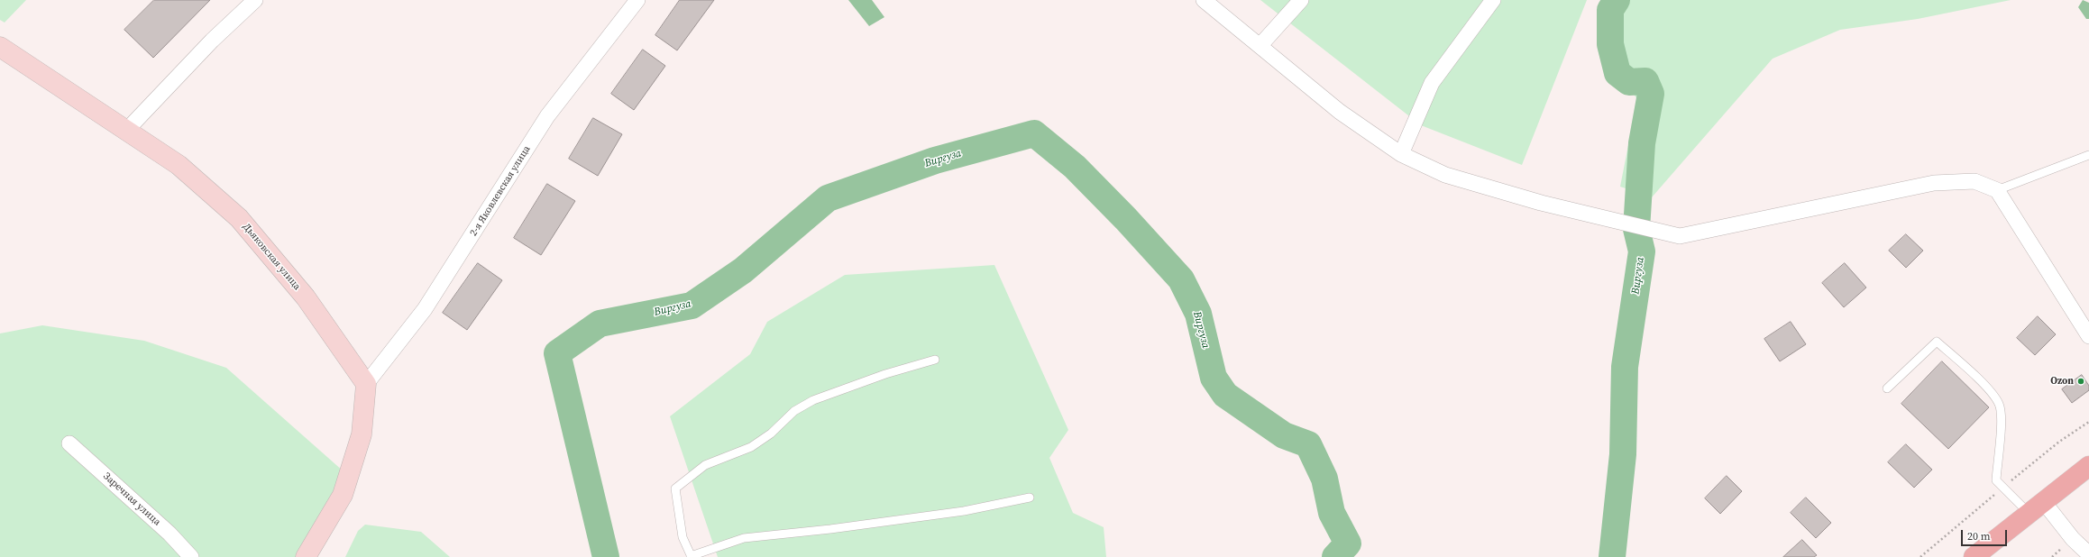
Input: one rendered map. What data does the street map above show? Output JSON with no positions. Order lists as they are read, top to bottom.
{
  "streets": {
    "street": ["2-я Яковлевская улица", "Дьяковская улица", "Заречная улица"]
  },
  "crossings": [
    ["2-я Яковлевская улица", "Дьяковская улица"]
  ],
  "water": ["Виргуза"],
  "places": ["Ozon"],
  "scale_bar": "20 m"
}
